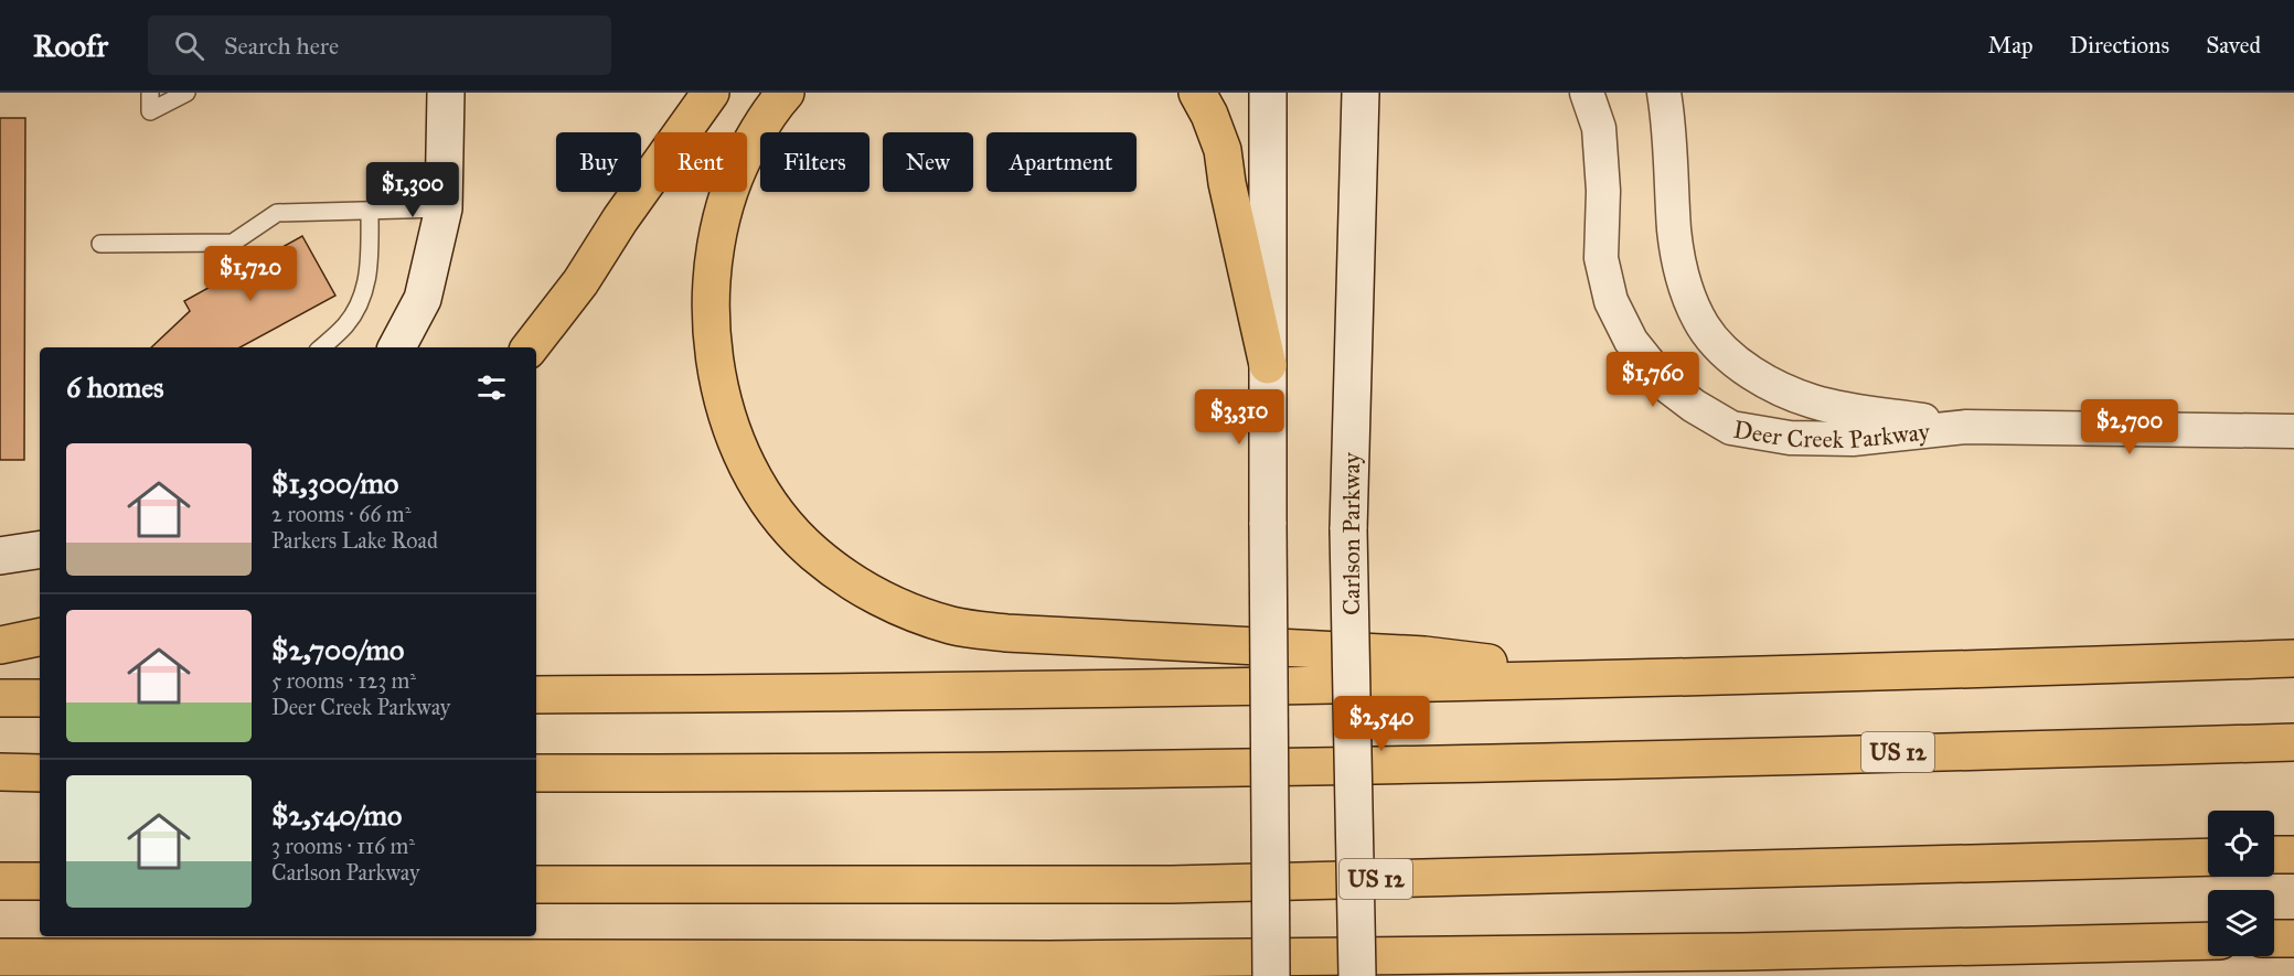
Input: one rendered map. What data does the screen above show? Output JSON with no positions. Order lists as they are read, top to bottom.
{
  "streets": {
    "highway": ["US 12"],
    "main road": ["Carlson Parkway"],
    "street": ["Deer Creek Parkway"]
  },
  "page": {
    "header": "Roofr",
    "search": "Search here",
    "nav": ["Map", "Directions", "Saved"],
    "chip": [
      "Buy",
      "Rent",
      "Filters",
      "New",
      "Apartment"
    ],
    "price": [
      "$1,300",
      "$1,720",
      "$1,760",
      "$3,310",
      "$2,700",
      "$2,540"
    ],
    "heading": "6 homes",
    "list": [
      {
        "name": "$1,300/mo",
        "note": "2 rooms · 66 m² · Parkers Lake Road"
      },
      {
        "name": "$2,700/mo",
        "note": "5 rooms · 123 m² · Deer Creek Parkway"
      },
      {
        "name": "$2,540/mo",
        "note": "3 rooms · 116 m² · Carlson Parkway"
      }
    ]
  }
}
